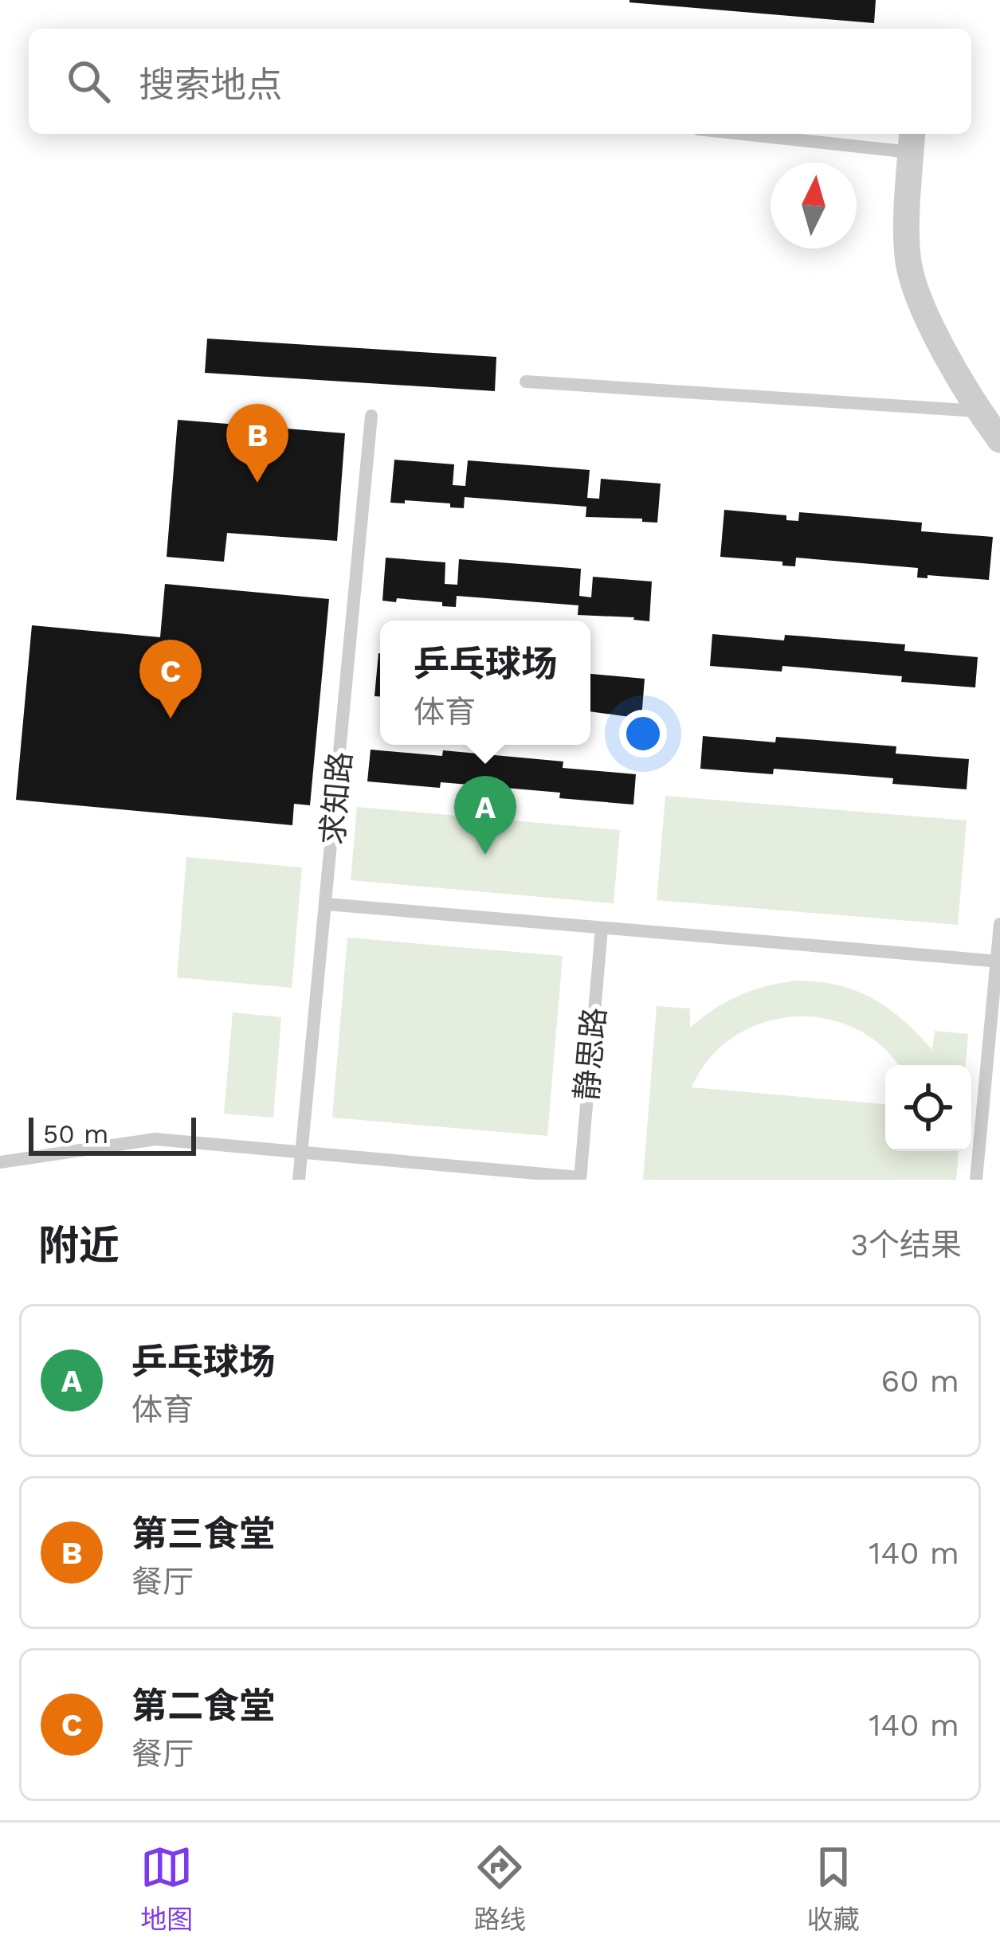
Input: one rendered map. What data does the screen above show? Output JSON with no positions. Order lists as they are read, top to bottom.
{
  "streets": {
    "lane": ["求知路", "静思路"]
  },
  "scale_bar": "50 m",
  "north": "top",
  "page": {
    "search": "搜索地点",
    "pins": ["B", "C", "A"],
    "popup": ["乒乓球场", "体育"],
    "scale": "50 m",
    "heading": ["附近", "3个结果"],
    "list": [
      {
        "mark": "A",
        "name": "乒乓球场",
        "note": "体育",
        "value": "60 m"
      },
      {
        "mark": "B",
        "name": "第三食堂",
        "note": "餐厅",
        "value": "140 m"
      },
      {
        "mark": "C",
        "name": "第二食堂",
        "note": "餐厅",
        "value": "140 m"
      }
    ],
    "nav": ["地图", "路线", "收藏"]
  }
}
